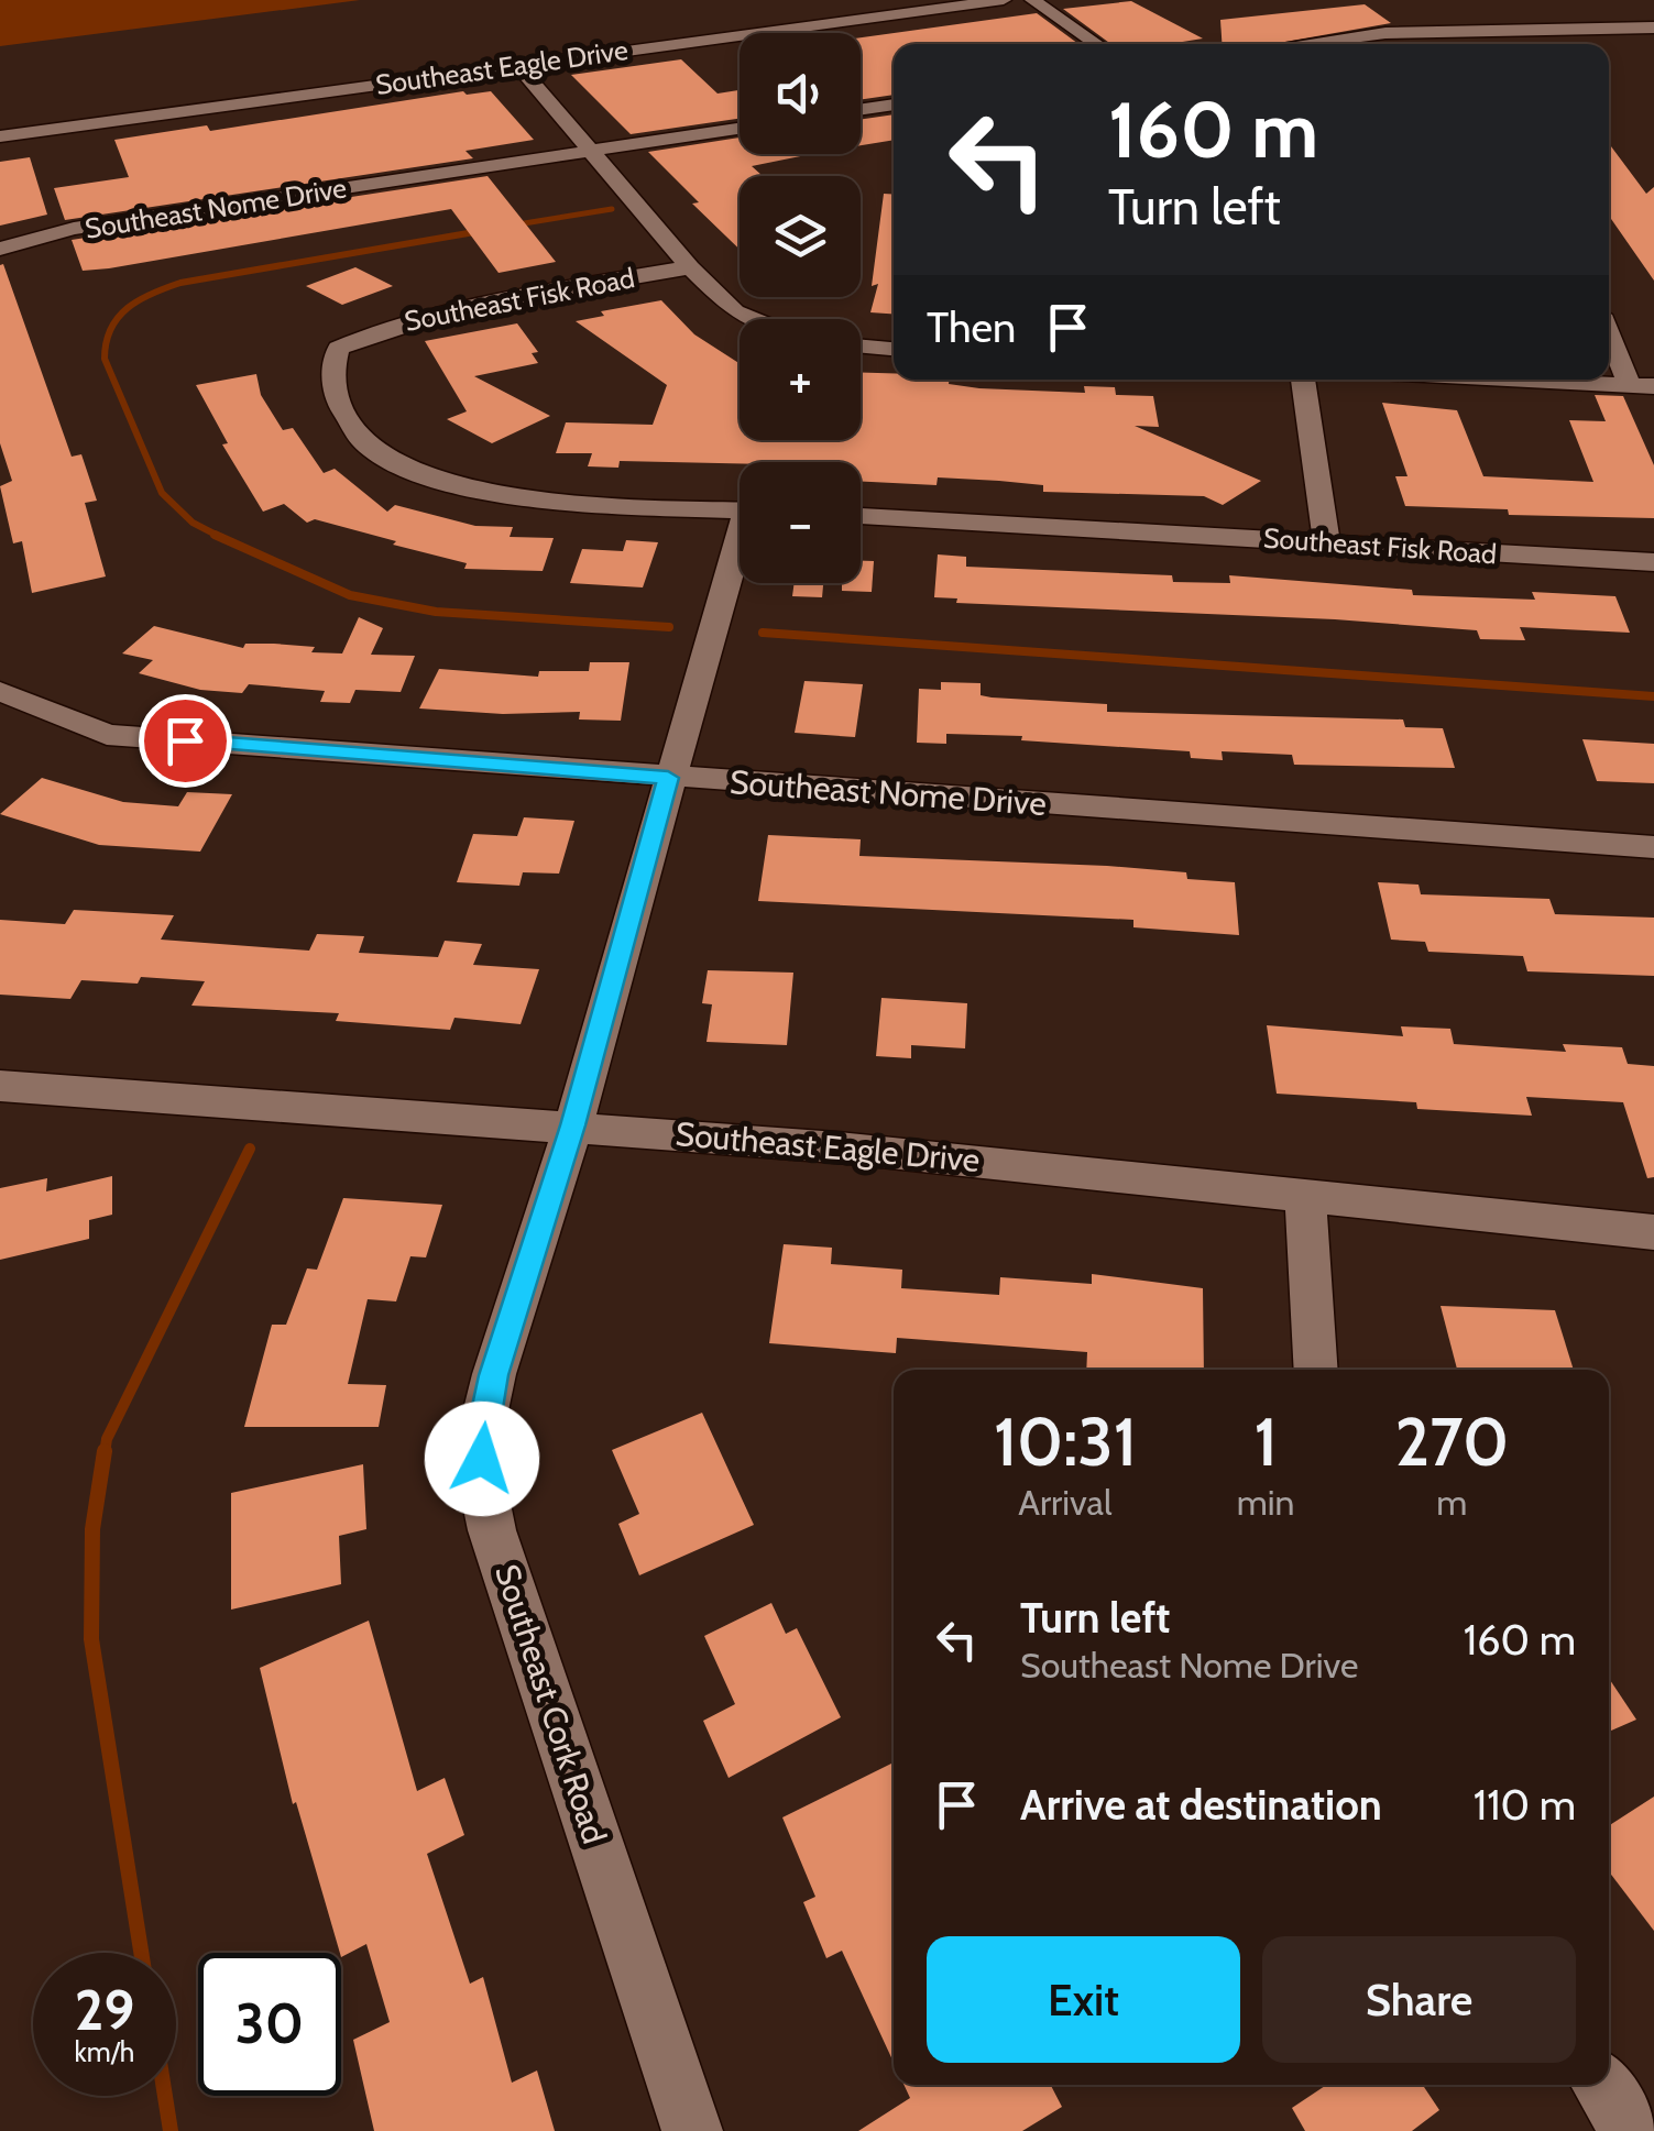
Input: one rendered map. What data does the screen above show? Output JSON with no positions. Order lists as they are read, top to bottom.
{
  "streets": {
    "street": [
      "Southeast Eagle Drive",
      "Southeast Nome Drive",
      "Southeast Fisk Road",
      "Southeast Cork Road"
    ]
  },
  "crossings": [
    ["Southeast Eagle Drive", "Southeast Cork Road"],
    ["Southeast Nome Drive", "Southeast Cork Road"]
  ],
  "page": {
    "map_buttons": ["+", "−"],
    "turn": ["160 m", "Turn left"],
    "then": "Then",
    "eta": [
      "10:31",
      "Arrival",
      "1",
      "min",
      "270",
      "m"
    ],
    "list": [
      {
        "name": "Turn left",
        "note": "Southeast Nome Drive",
        "value": "160 m"
      },
      {
        "name": "Arrive at destination",
        "value": "110 m"
      }
    ],
    "buttons": ["Exit", "Share"],
    "speed": "29 km/h",
    "limit": "30"
  }
}
